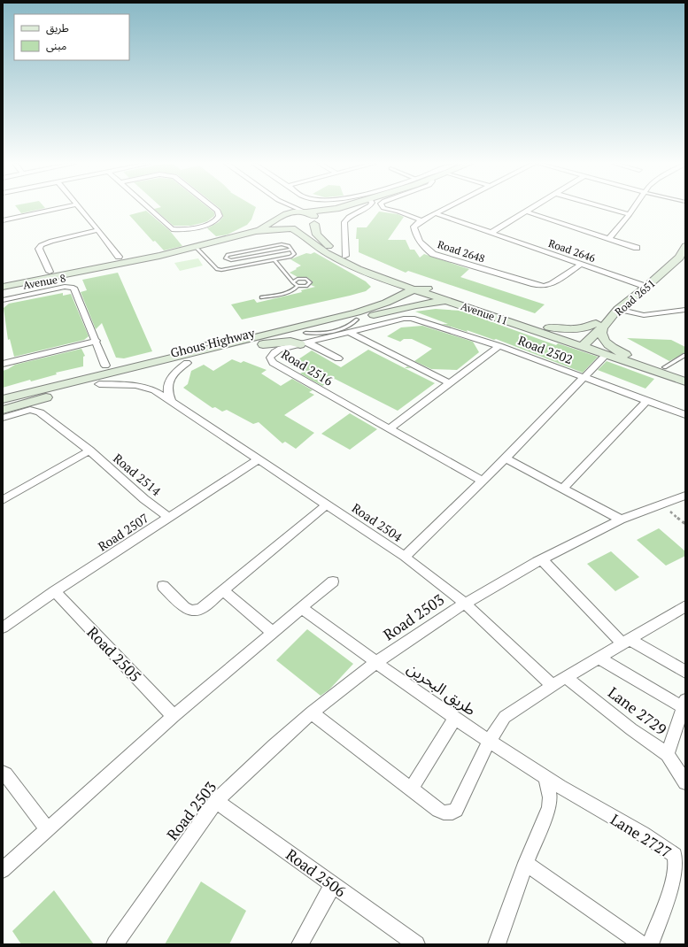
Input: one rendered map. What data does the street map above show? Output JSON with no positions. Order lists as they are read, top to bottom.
{
  "streets": {
    "main road": ["Road 2651", "Avenue 11", "Ghous Highway"],
    "street": [
      "Road 2646",
      "Road 2648",
      "Avenue 8",
      "Road 2502",
      "Road 2516",
      "Road 2514",
      "Road 2504",
      "Road 2507",
      "Road 2503",
      "Road 2505",
      "طريق البحرين",
      "Lane 2729",
      "Lane 2727",
      "Road 2506"
    ]
  },
  "crossings": [
    ["Road 2646", "Road 2648"],
    ["Road 2646", "Road 2651"],
    ["Road 2651", "Avenue 11"],
    ["Avenue 11", "Ghous Highway"],
    ["Avenue 11", "Road 2502"],
    ["Ghous Highway", "Road 2516"],
    ["Ghous Highway", "Road 2504"],
    ["Road 2502", "Road 2516"],
    ["Road 2502", "Road 2504"],
    ["Road 2514", "Road 2507"],
    ["Road 2504", "Road 2507"],
    ["Road 2504", "Road 2503"],
    ["Road 2507", "Road 2505"],
    ["Road 2503", "طريق البحرين"],
    ["Road 2503", "Road 2506"],
    ["طريق البحرين", "Lane 2727"]
  ],
  "legend": ["طريق", "مبنى"]
}
